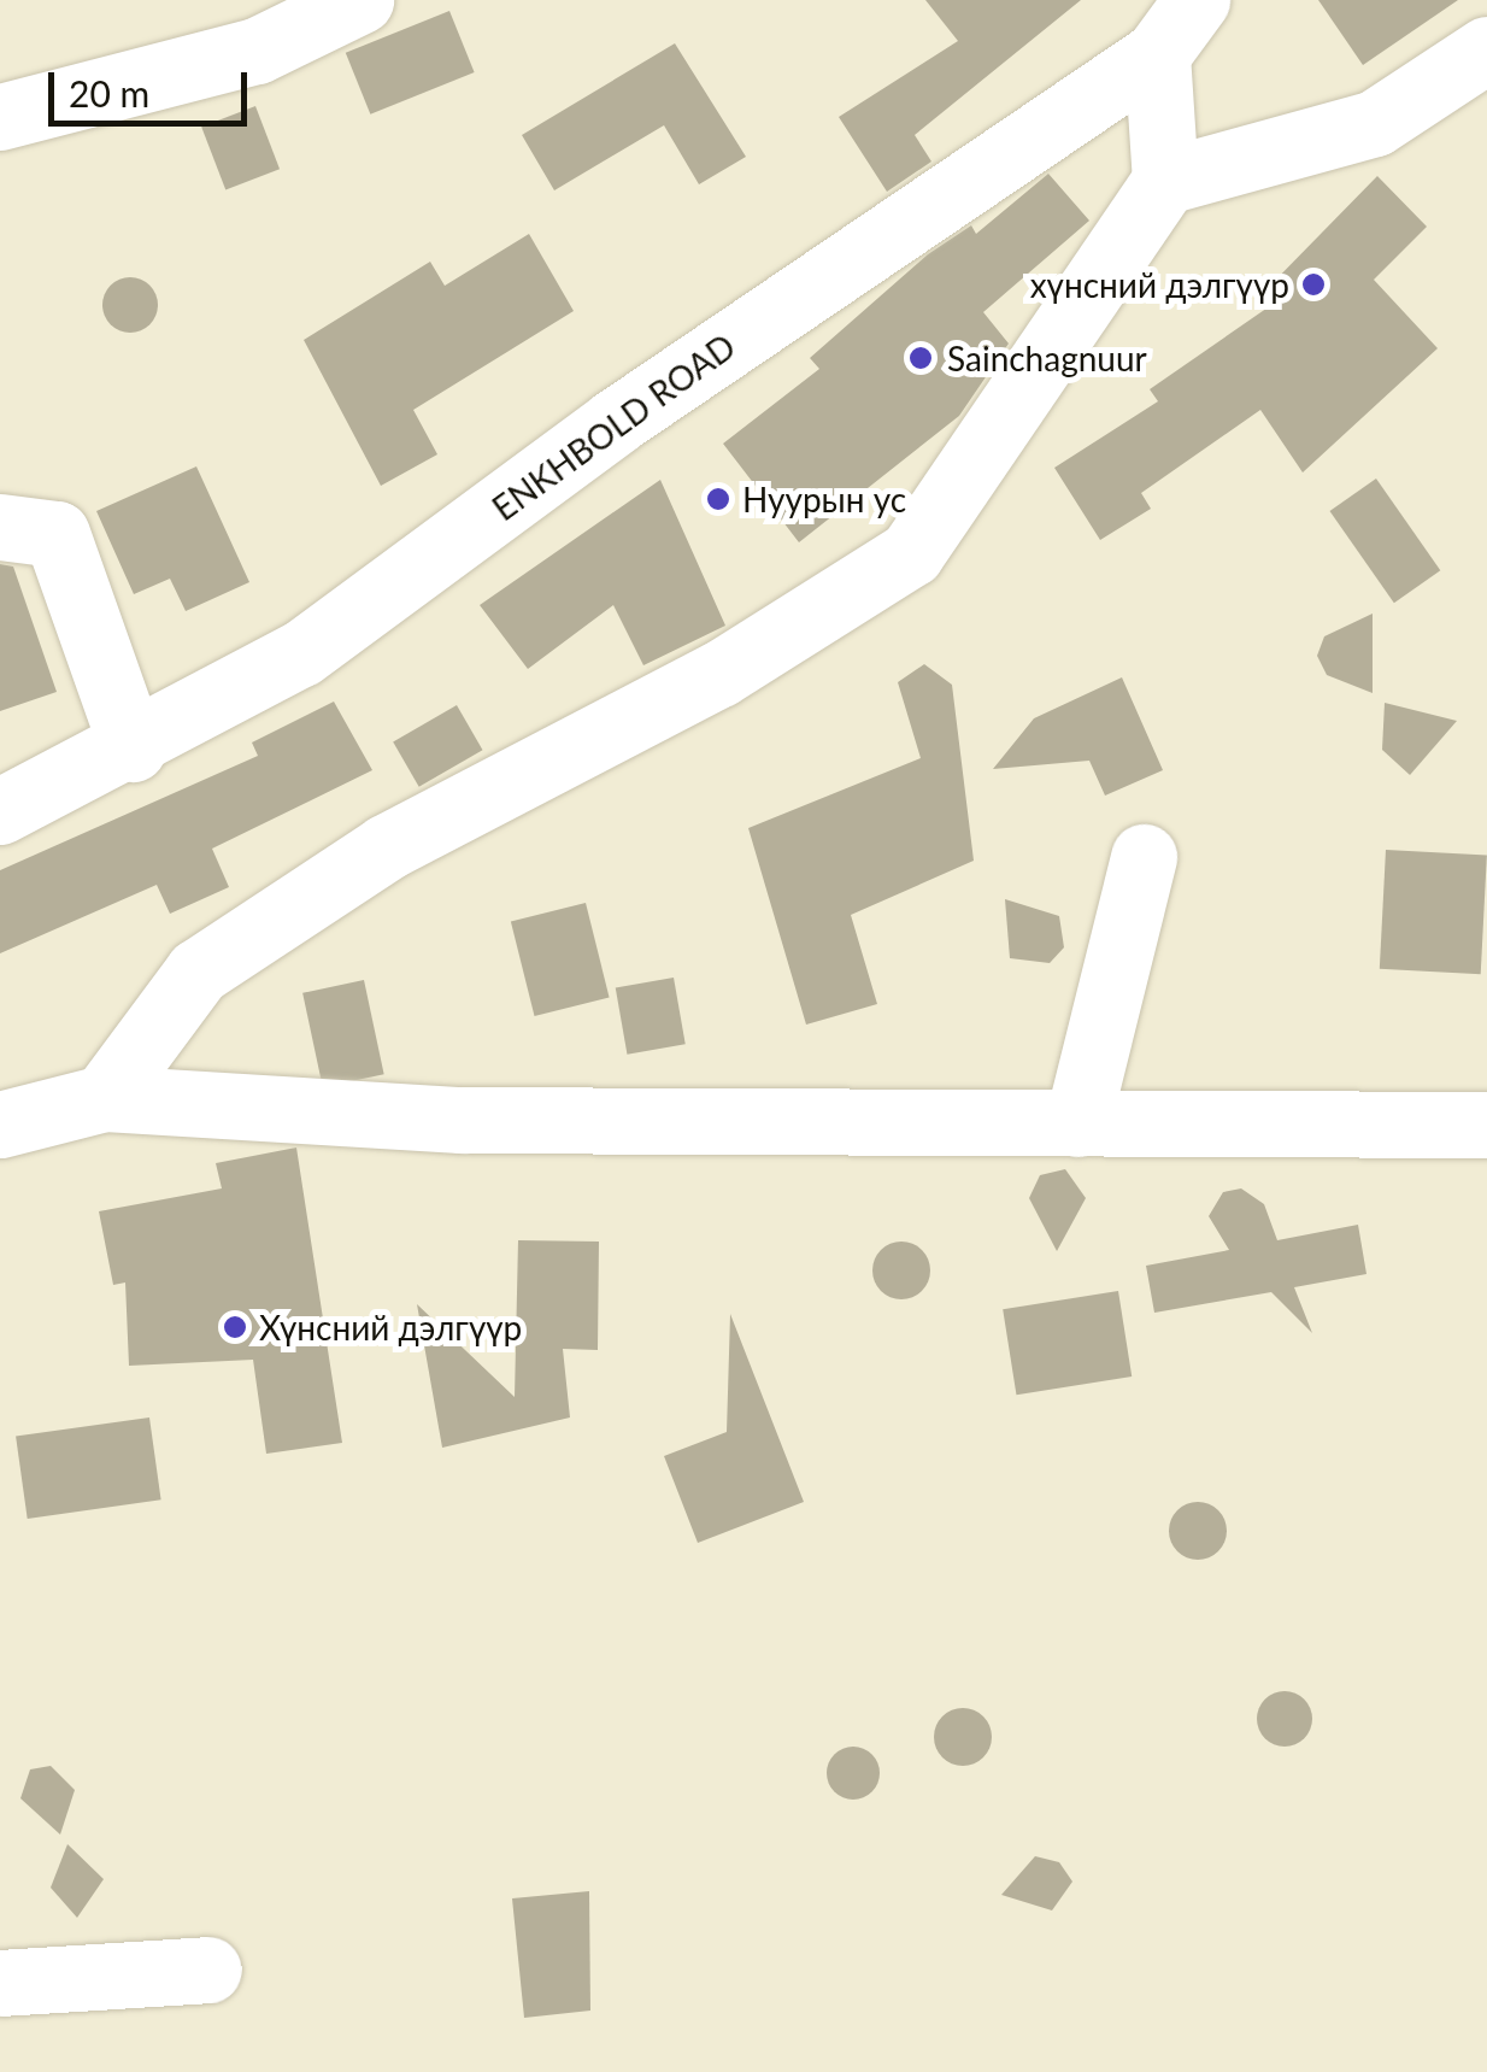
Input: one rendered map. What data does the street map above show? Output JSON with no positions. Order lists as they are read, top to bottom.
{
  "streets": {
    "street": ["ENKHBOLD ROAD"]
  },
  "places": [
    "хүнсний дэлгүүр",
    "Sainchagnuur",
    "Нуурын ус",
    "Хүнсний дэлгүүр"
  ],
  "scale_bar": "20 m"
}
